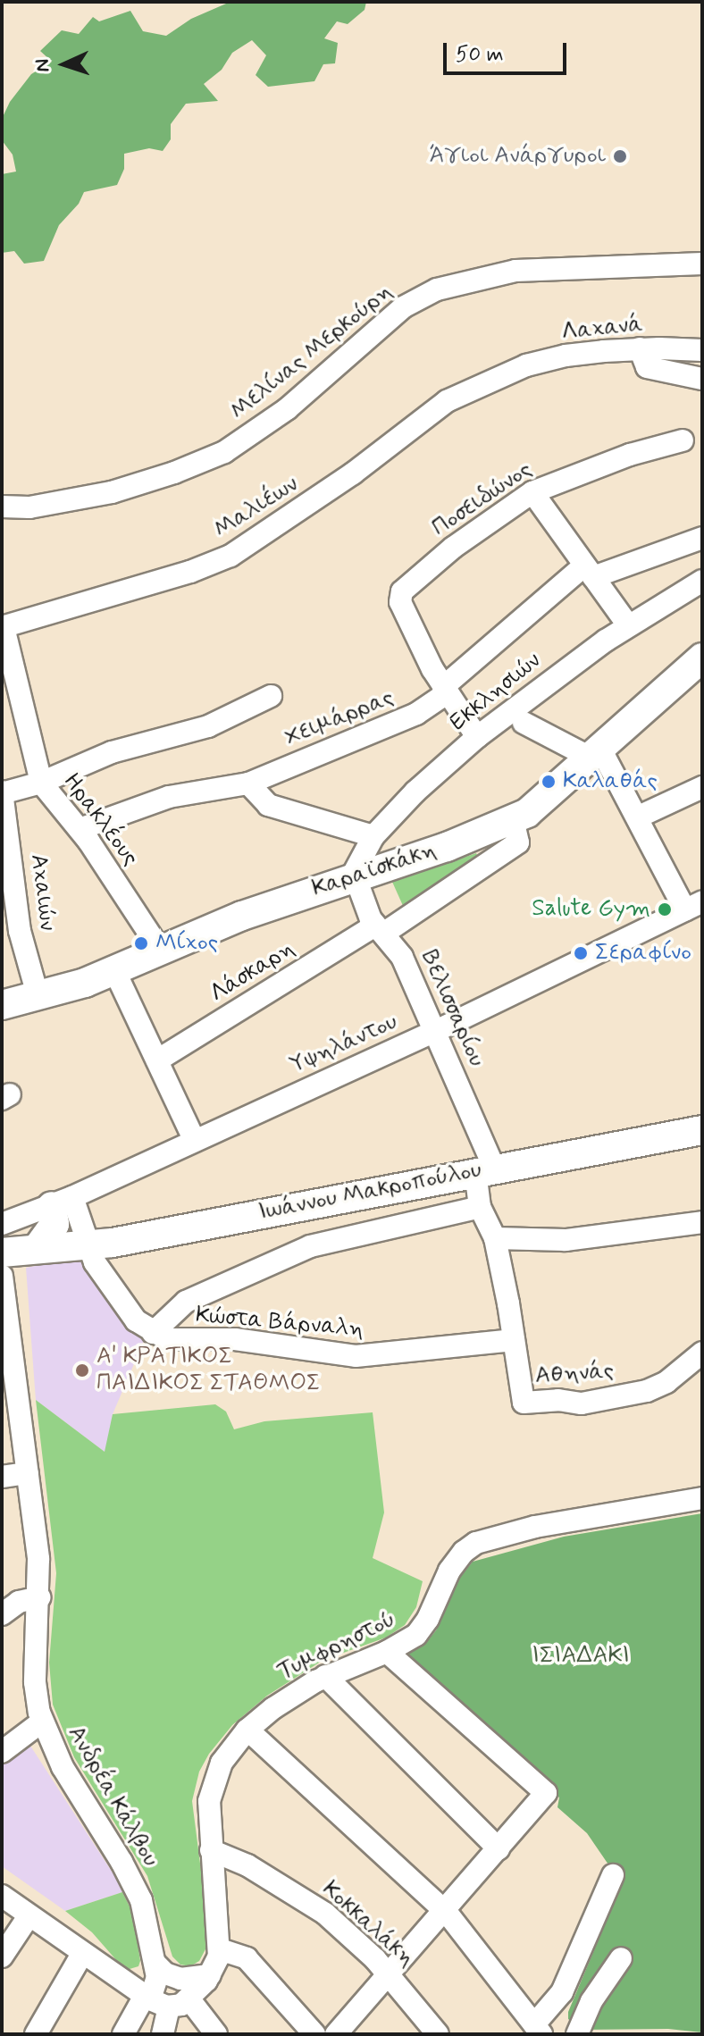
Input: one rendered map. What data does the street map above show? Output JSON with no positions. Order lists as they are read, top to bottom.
{
  "streets": {
    "main road": ["Καραϊσκάκη", "Ιωάννου Μακροπούλου"],
    "street": [
      "Λαχανά",
      "Μελίνας Μερκούρη",
      "Ποσειδώνος",
      "Μαλιέων",
      "Εκκλησιών",
      "Χειμάρρας",
      "Ηρακλέους",
      "Αχαιών",
      "Λάσκαρη",
      "Βελισσαρίου",
      "Υψηλάντου",
      "Κώστα Βάρναλη",
      "Αθηνάς",
      "Τυμφρηστού",
      "Ανδρέα Κάλβου",
      "Κοκκαλάκη"
    ]
  },
  "crossings": [
    ["Λαχανά", "Μαλιέων"],
    ["Ποσειδώνος", "Χειμάρρας"],
    ["Μαλιέων", "Ηρακλέους"],
    ["Εκκλησιών", "Καραϊσκάκη"],
    ["Εκκλησιών", "Βελισσαρίου"],
    ["Χειμάρρας", "Ηρακλέους"],
    ["Ηρακλέους", "Καραϊσκάκη"],
    ["Καραϊσκάκη", "Αχαιών"],
    ["Καραϊσκάκη", "Λάσκαρη"],
    ["Καραϊσκάκη", "Βελισσαρίου"],
    ["Λάσκαρη", "Βελισσαρίου"],
    ["Βελισσαρίου", "Υψηλάντου"],
    ["Βελισσαρίου", "Ιωάννου Μακροπούλου"],
    ["Βελισσαρίου", "Κώστα Βάρναλη"],
    ["Βελισσαρίου", "Αθηνάς"],
    ["Τυμφρηστού", "Ανδρέα Κάλβου"],
    ["Τυμφρηστού", "Κοκκαλάκη"]
  ],
  "parks": ["ΙΣΙΑΔΑΚΙ"],
  "places": [
    "Άγιοι Ανάργυροι",
    "Καλαθάς",
    "Salute Gym",
    "Μίχος",
    "Σεραφίνο",
    "Α' ΚΡΑΤΙΚΟΣ ΠΑΙΔΙΚΟΣ ΣΤΑΘΜΟΣ"
  ],
  "scale_bar": "50 m",
  "north": "left"
}
